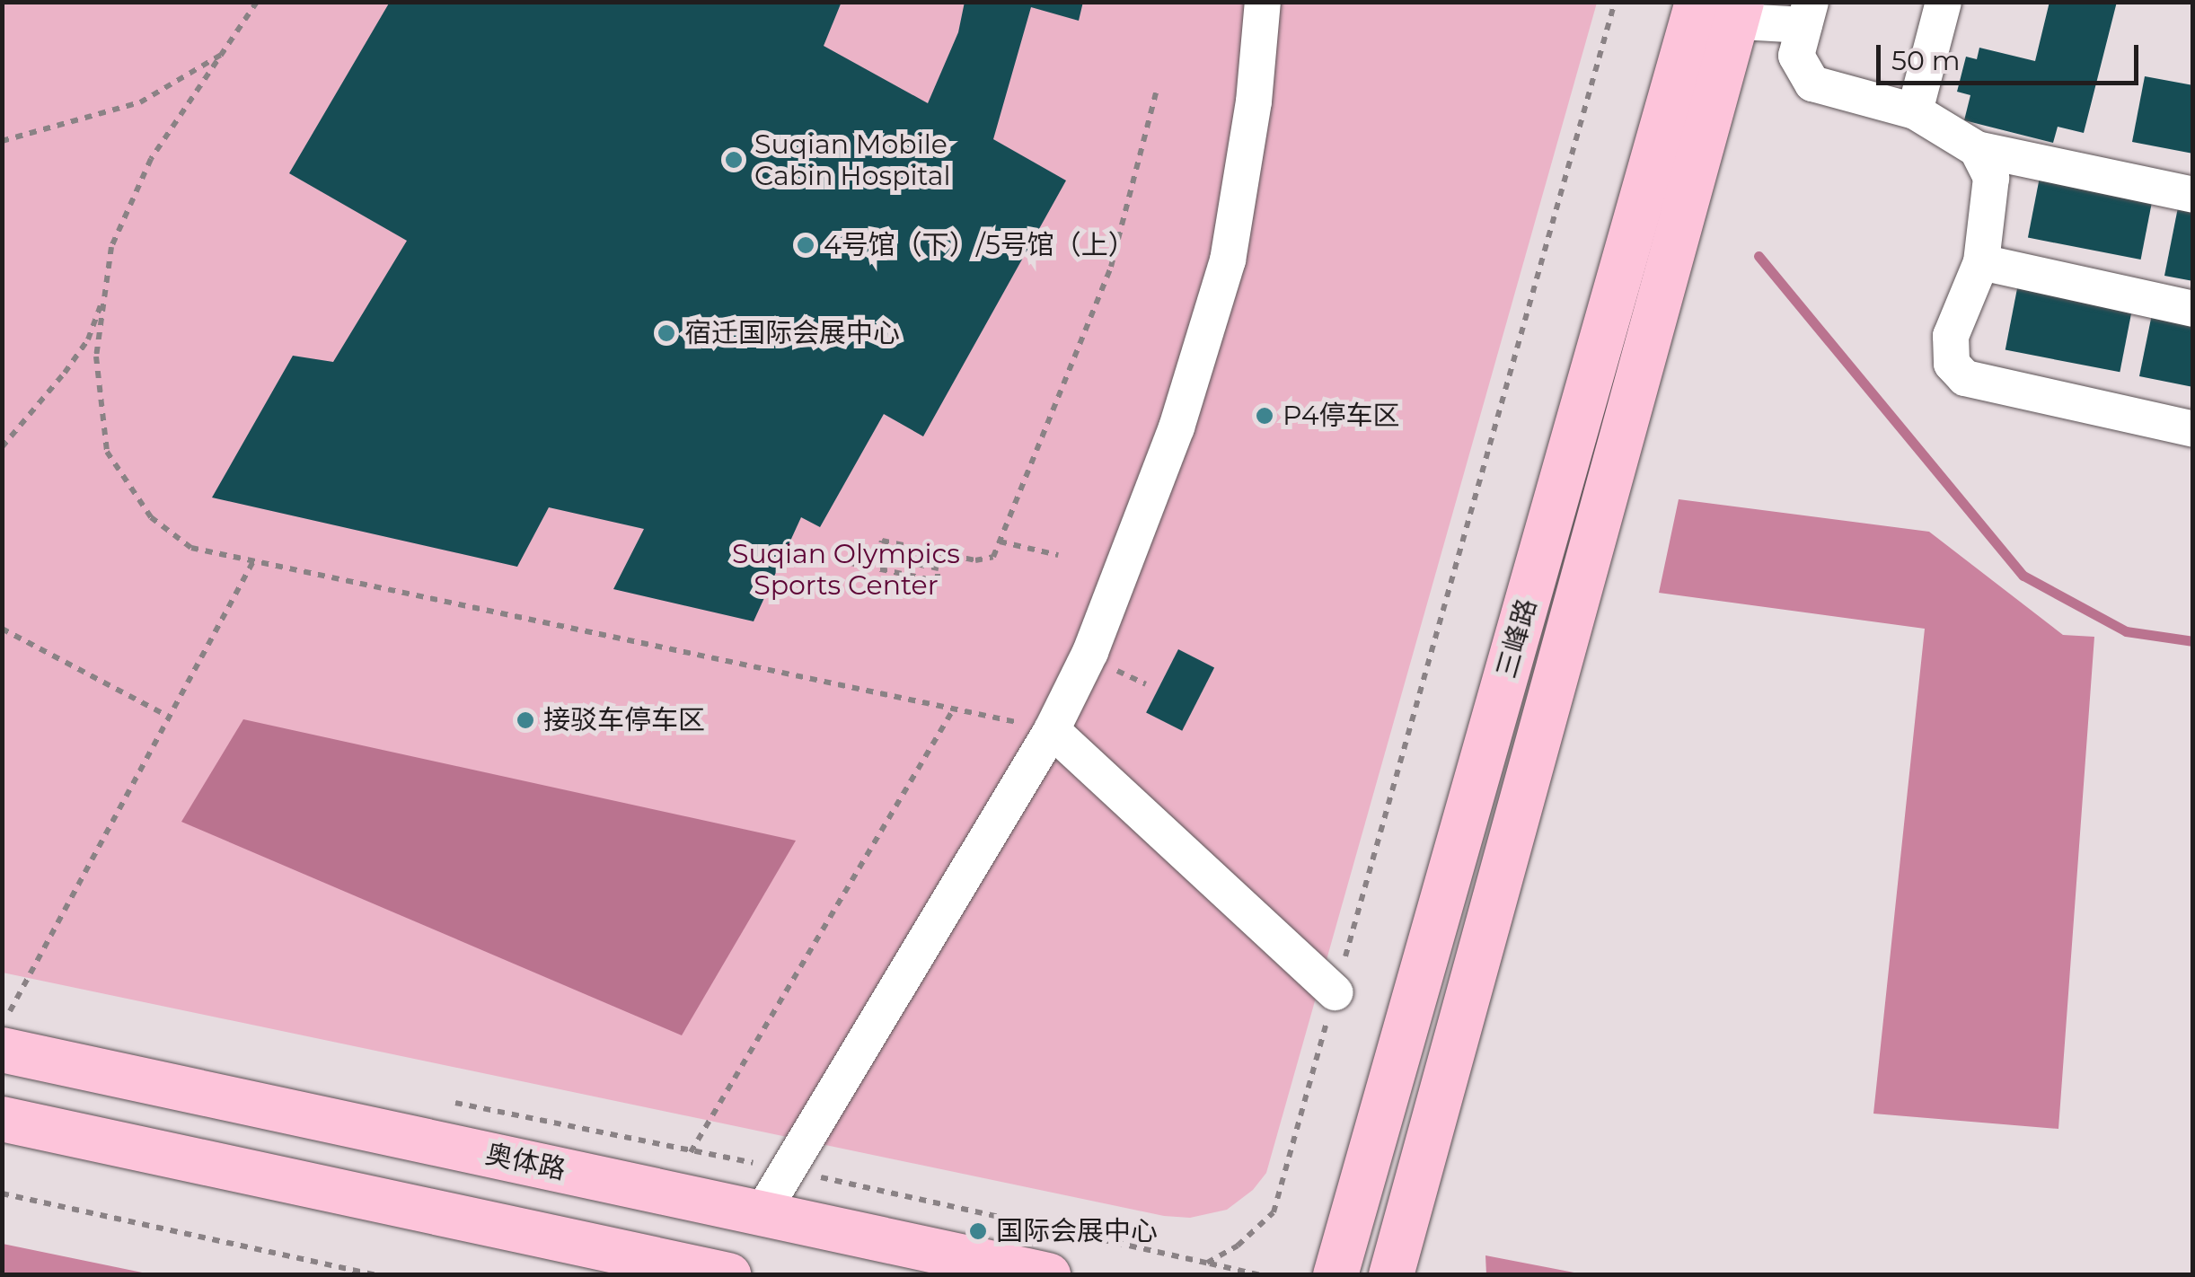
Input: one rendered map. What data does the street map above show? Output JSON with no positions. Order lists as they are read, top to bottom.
{
  "streets": {
    "main road": ["三峰路", "奥体路"]
  },
  "parks": ["Suqian Olympics Sports Center"],
  "places": [
    "Suqian Mobile Cabin Hospital",
    "4号馆（下）/5号馆（上）",
    "宿迁国际会展中心",
    "P4停车区",
    "接驳车停车区",
    "国际会展中心"
  ],
  "scale_bar": "50 m"
}
